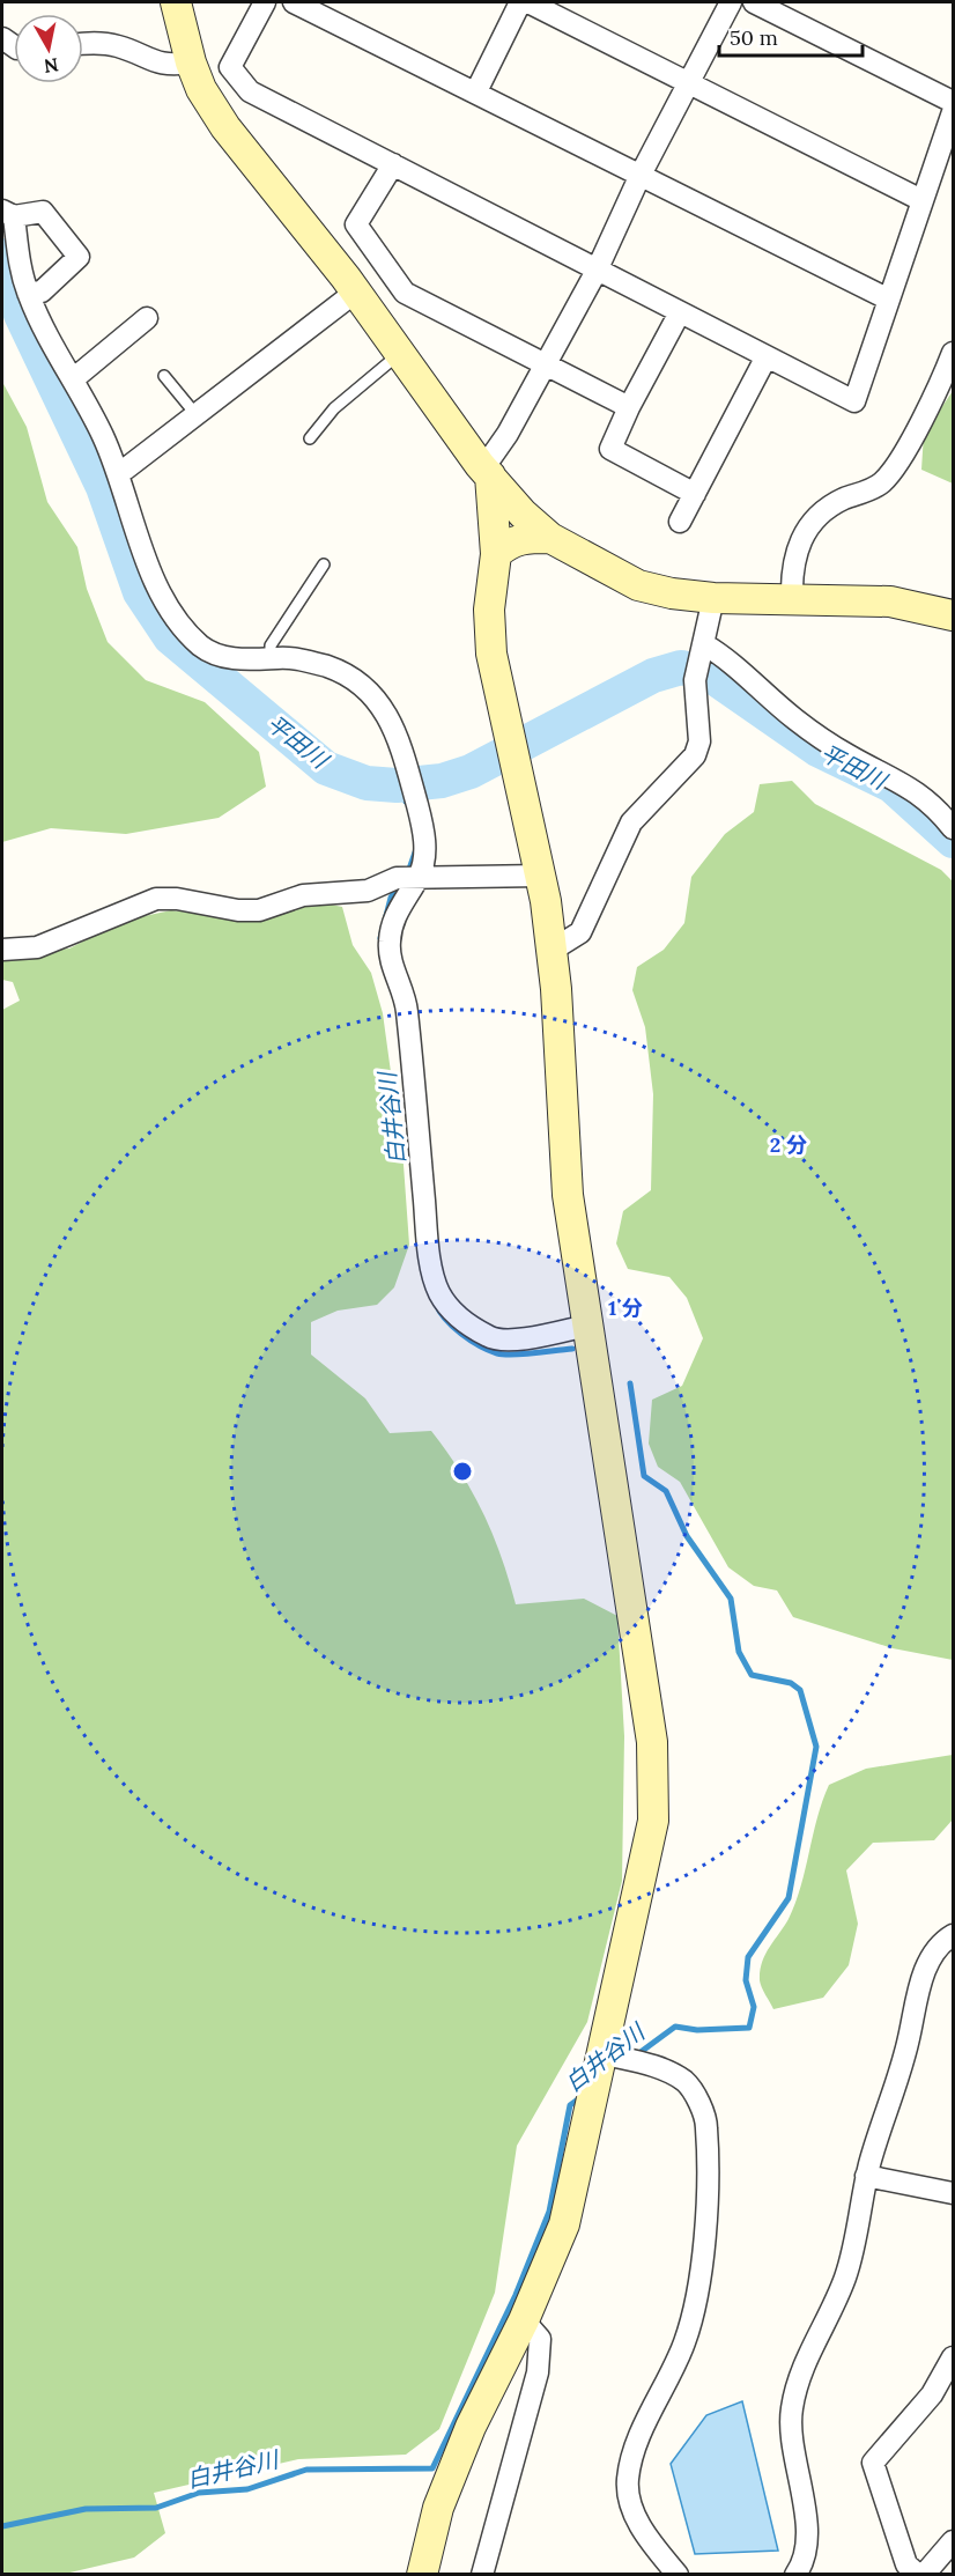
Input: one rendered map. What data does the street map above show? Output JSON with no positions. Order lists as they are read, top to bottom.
{
  "water": ["平田川", "白井谷川"],
  "scale_bar": "50 m",
  "north": "bottom",
  "rings": ["2 分", "1 分"]
}
